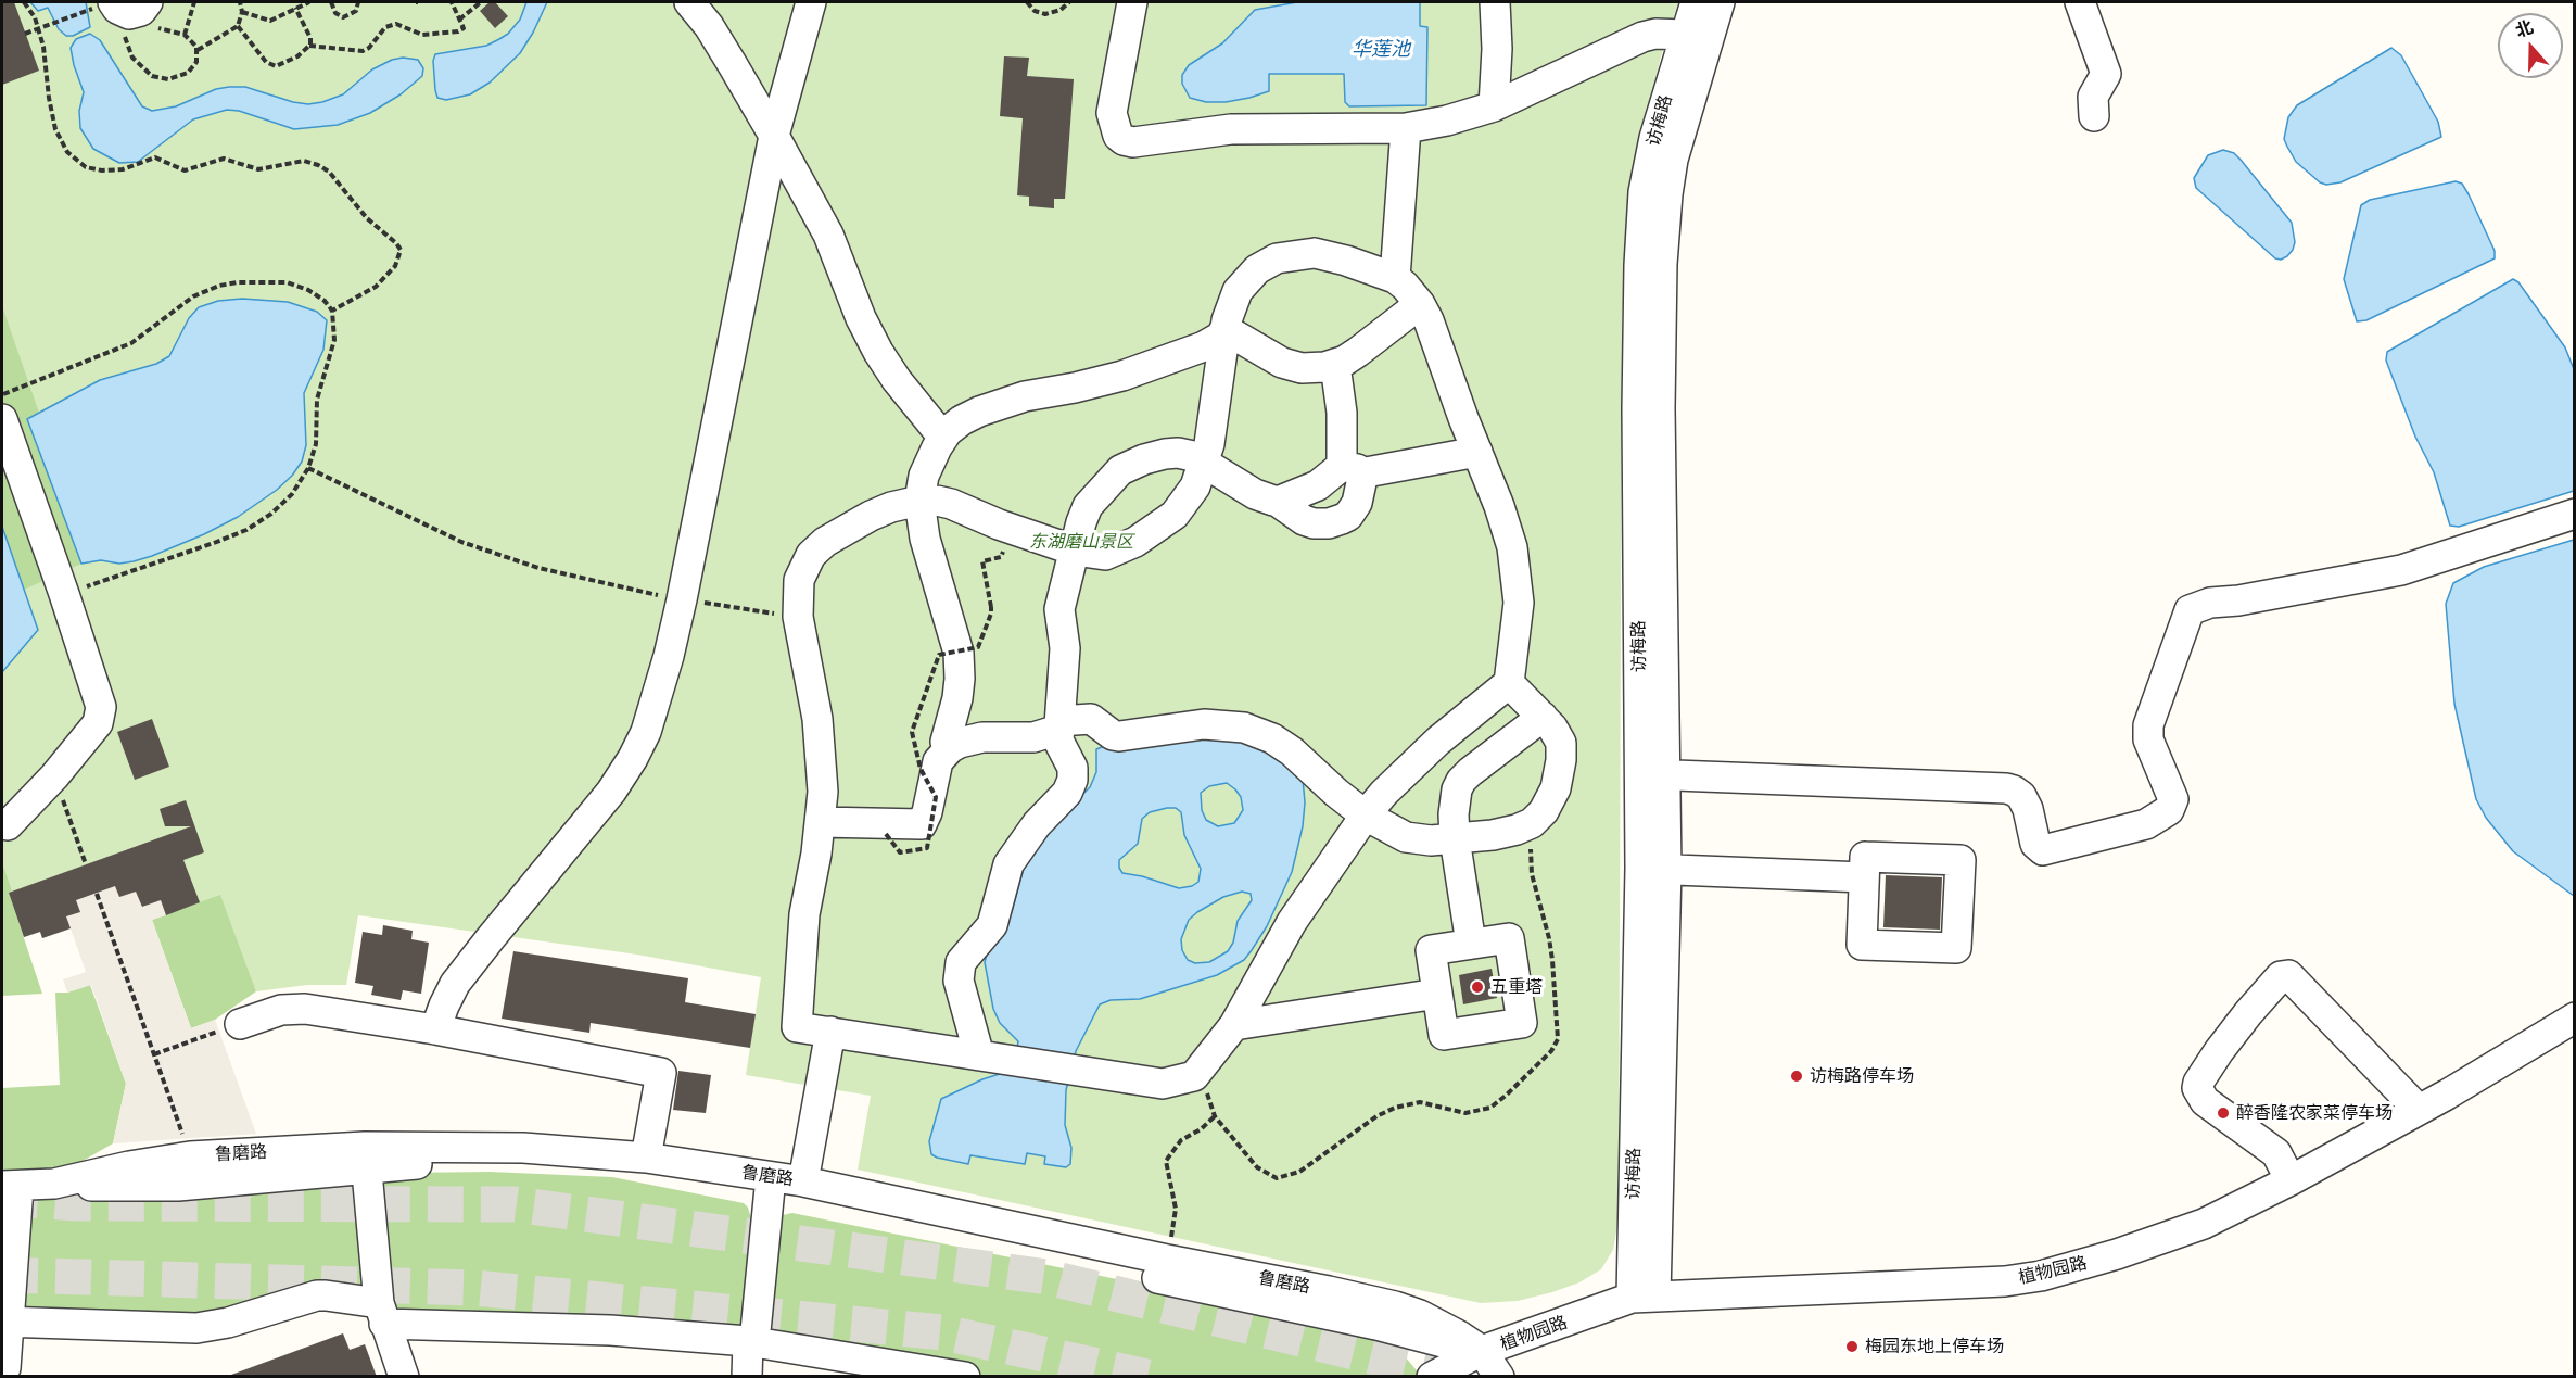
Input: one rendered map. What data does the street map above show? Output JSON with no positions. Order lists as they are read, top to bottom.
{
  "streets": {
    "street": ["访梅路", "鲁磨路", "植物园路"]
  },
  "crossings": [
    ["访梅路", "植物园路"],
    ["鲁磨路", "植物园路"]
  ],
  "water": ["华莲池"],
  "parks": ["东湖磨山景区"],
  "places": [
    "五重塔",
    "访梅路停车场",
    "醉香隆农家菜停车场",
    "梅园东地上停车场"
  ],
  "north": "top"
}
